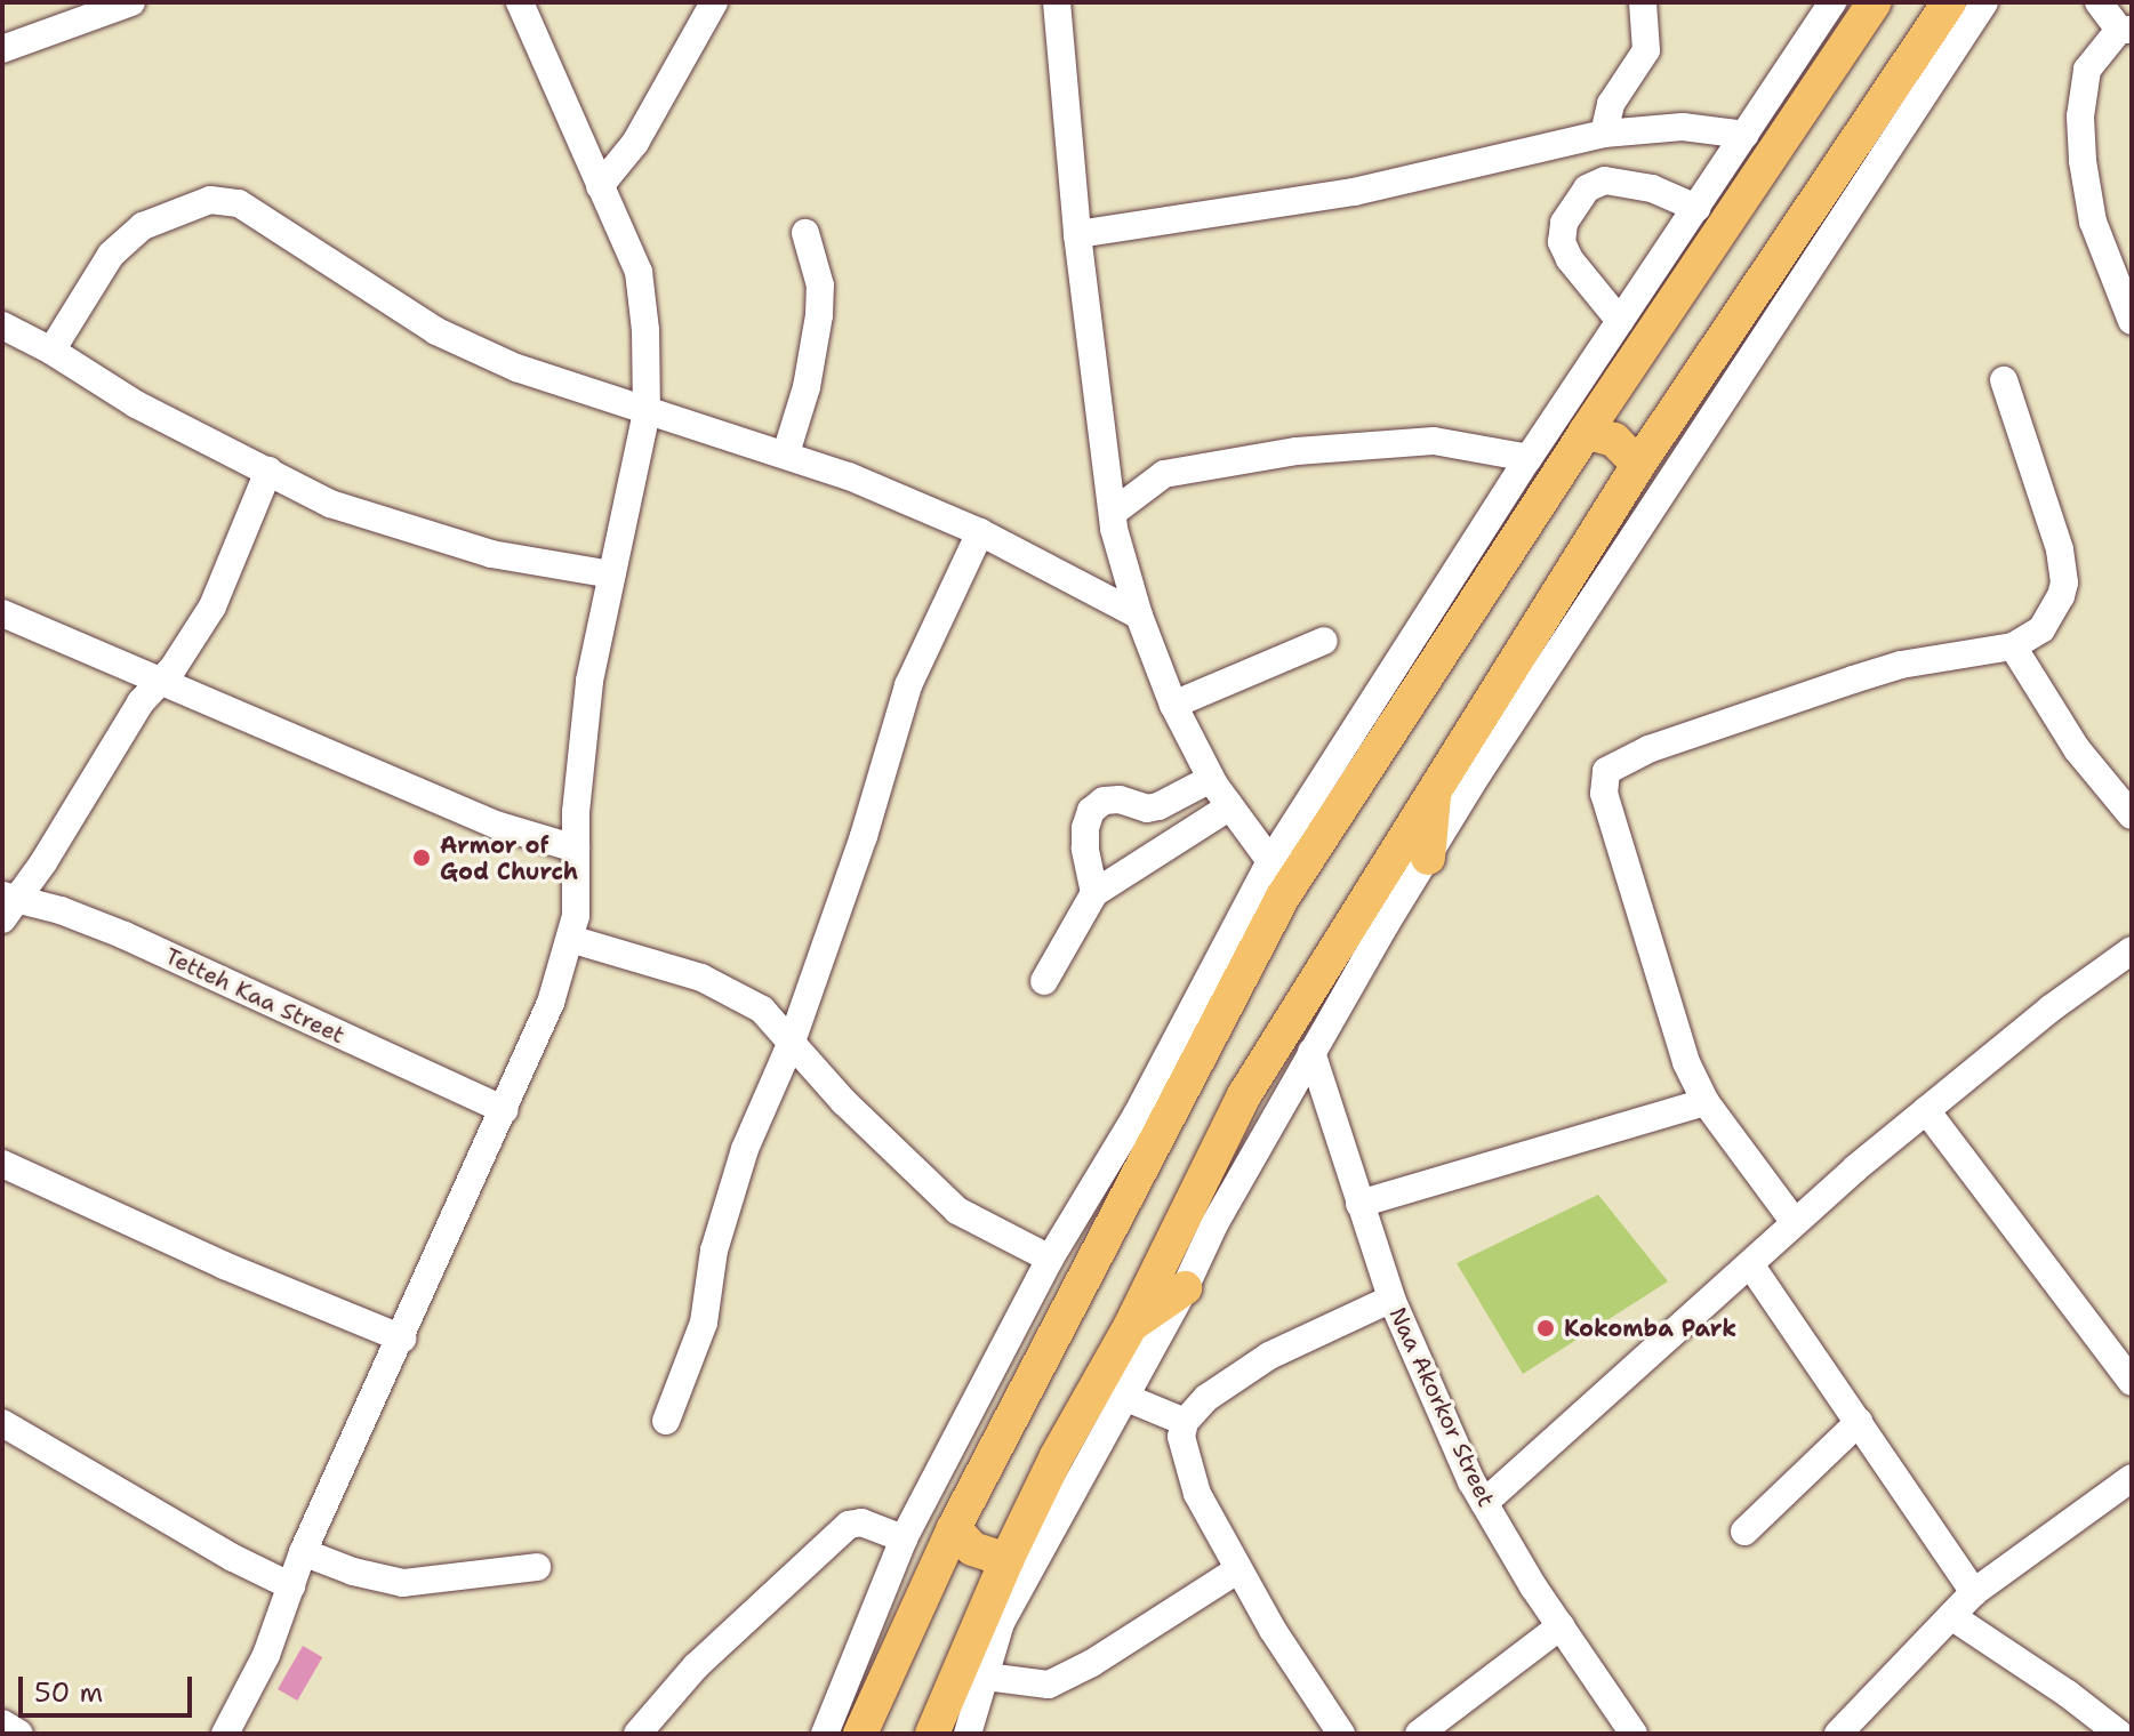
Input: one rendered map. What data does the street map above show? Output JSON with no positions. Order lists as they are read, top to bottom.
{
  "streets": {
    "street": ["Tetteh Kaa Street", "Naa Akorkor Street"]
  },
  "places": ["Armor of God Church", "Kokomba Park"],
  "scale_bar": "50 m"
}
